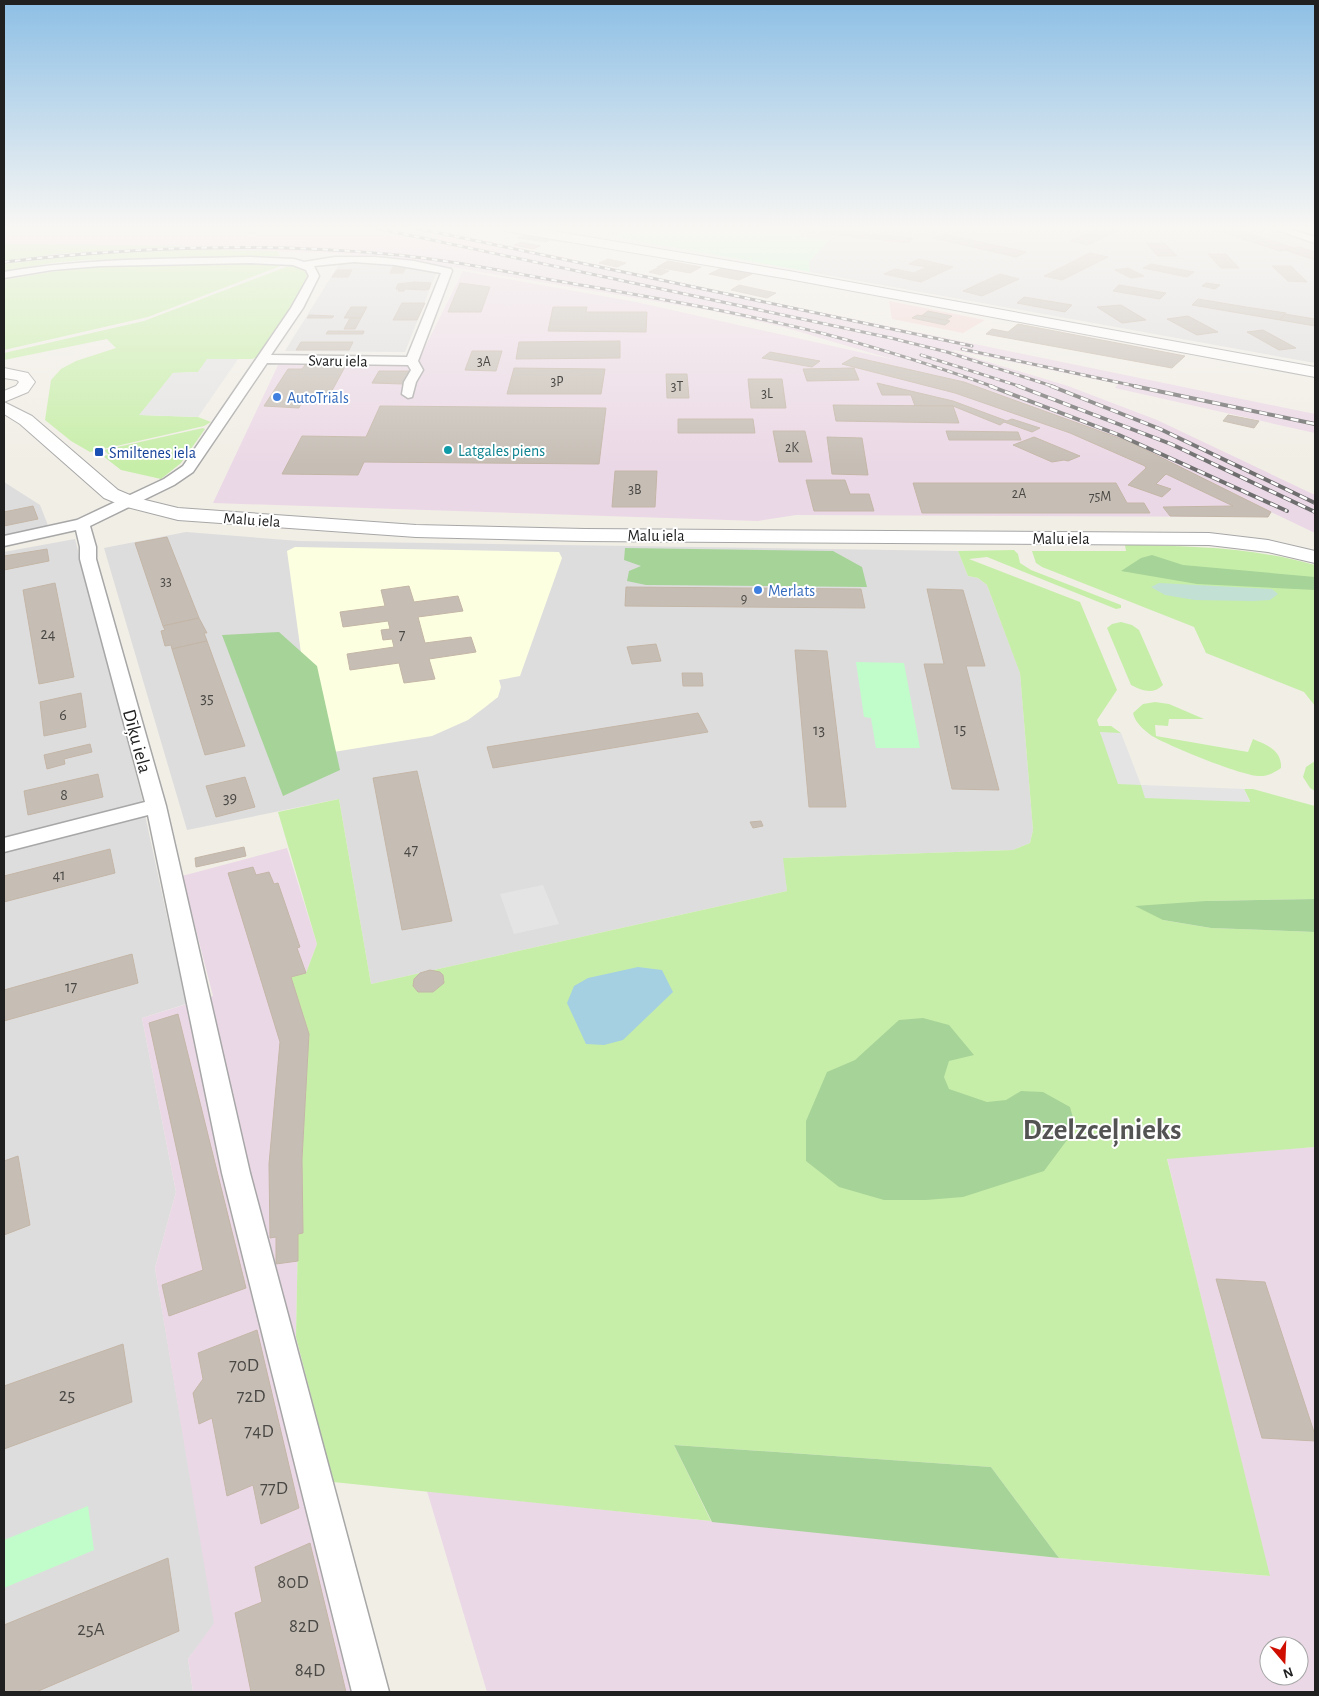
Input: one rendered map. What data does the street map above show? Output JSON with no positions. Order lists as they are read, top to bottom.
{
  "streets": {
    "street": ["Svaru iela", "Malu iela", "Dīķu iela"]
  },
  "districts": ["Dzelzceļnieks"],
  "places": {
    "other": ["AutoTriāls", "Latgales piens", "Merlats"],
    "transit": ["Smiltenes iela"]
  },
  "house_numbers": [
    "3A",
    "3P",
    "3T",
    "3L",
    "2K",
    "3B",
    "2A",
    "75M",
    "33",
    "9",
    "24",
    "7",
    "35",
    "6",
    "15",
    "13",
    "8",
    "39",
    "47",
    "41",
    "17",
    "70D",
    "25",
    "72D",
    "74D",
    "77D",
    "80D",
    "82D",
    "25A",
    "84D"
  ],
  "north": "bottom"
}
